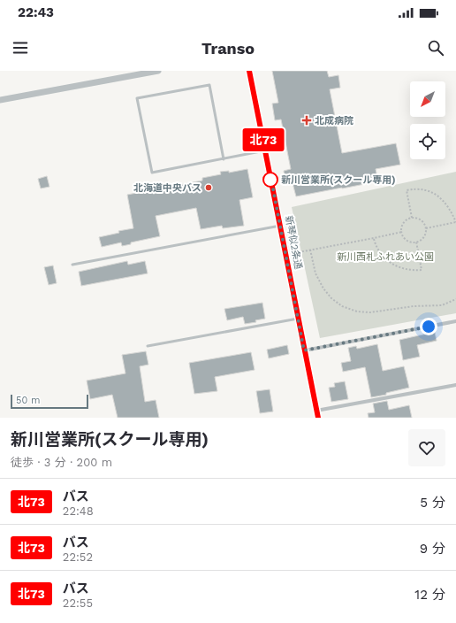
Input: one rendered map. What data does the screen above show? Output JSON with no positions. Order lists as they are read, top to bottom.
{
  "streets": {
    "street": ["新琴似2条通"]
  },
  "parks": ["新川西札ふれあい公園"],
  "places": {
    "health": ["北成病院"],
    "other": ["新川営業所(スクール専用)", "北海道中央バス"]
  },
  "lines": ["bus line 北73"],
  "scale_bar": "50 m",
  "north": "bottom left",
  "page": {
    "status": "22:43",
    "header": "Transo",
    "on_map": "北73",
    "scale": "50 m",
    "heading": ["新川営業所(スクール専用)", "徒歩 · 3 分 · 200 m"],
    "list": [
      {
        "mark": "北73",
        "name": "バス",
        "note": "22:48",
        "value": "5 分"
      },
      {
        "mark": "北73",
        "name": "バス",
        "note": "22:52",
        "value": "9 分"
      },
      {
        "mark": "北73",
        "name": "バス",
        "note": "22:55",
        "value": "12 分"
      }
    ]
  }
}
